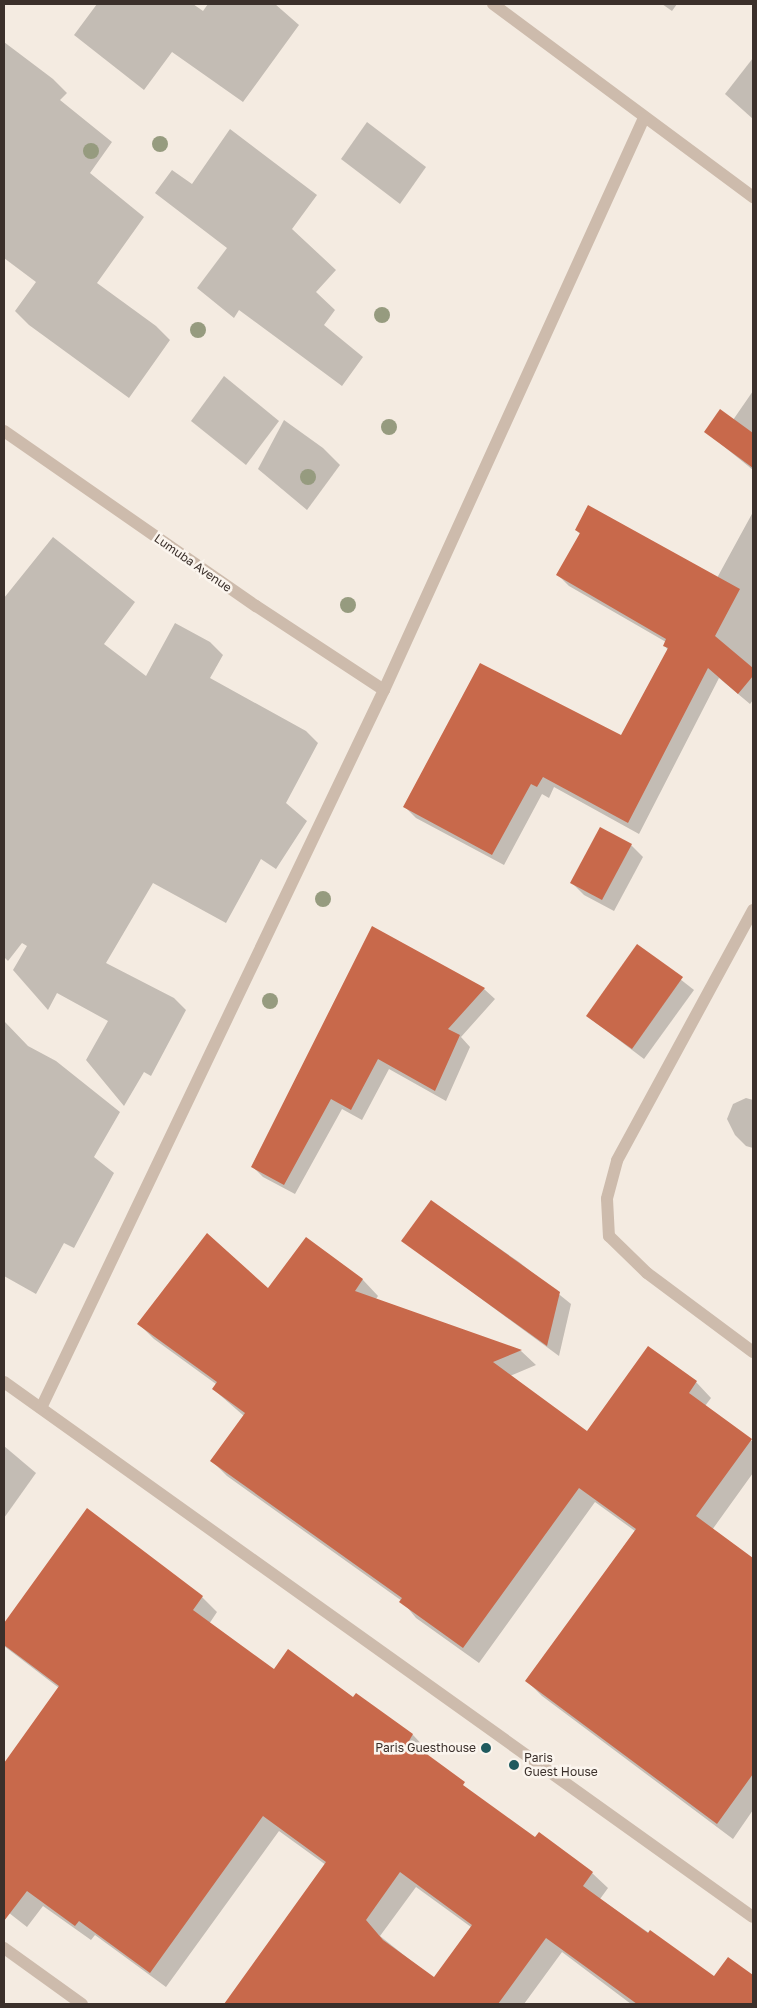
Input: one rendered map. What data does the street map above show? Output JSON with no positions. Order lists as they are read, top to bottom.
{
  "streets": {
    "street": ["Lumuba Avenue"]
  },
  "places": ["Paris Guesthouse", "Paris Guest House"]
}
